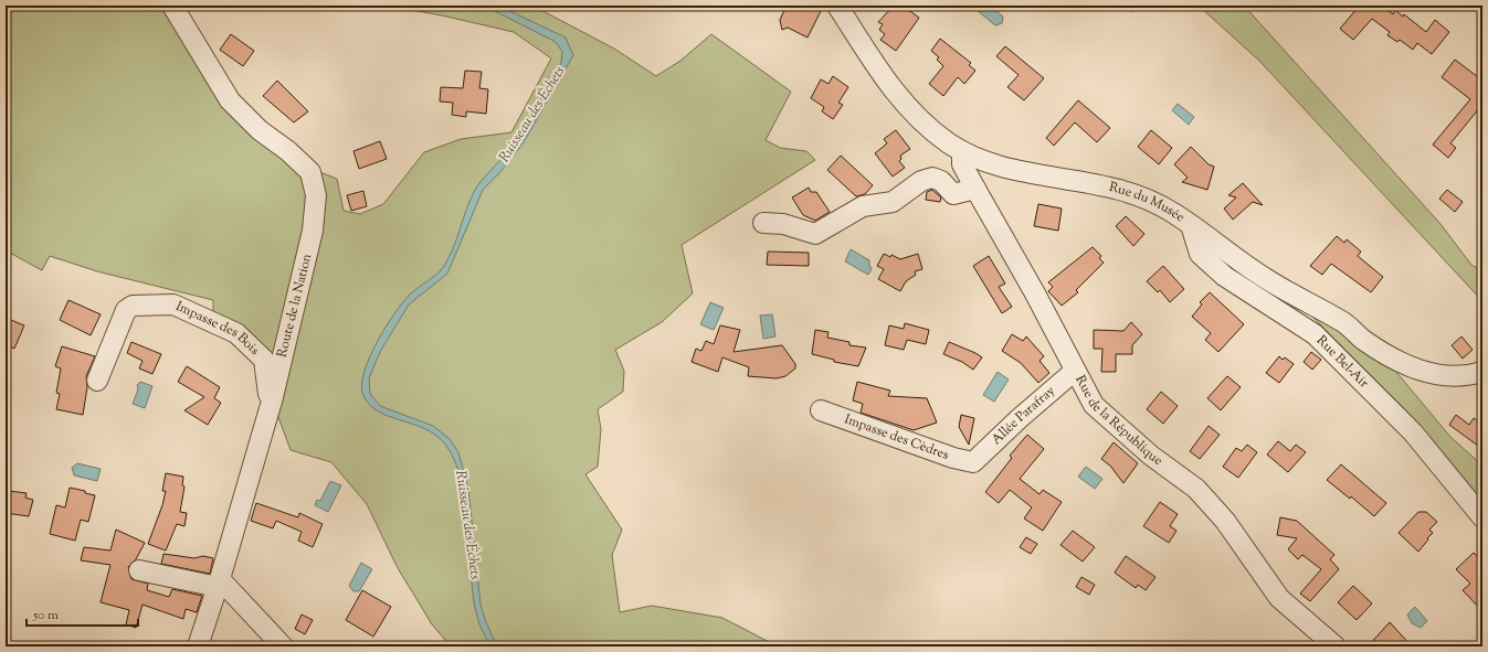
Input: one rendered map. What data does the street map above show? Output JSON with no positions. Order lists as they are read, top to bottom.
{
  "streets": {
    "street": [
      "Rue du Musée",
      "Route de la Nation",
      "Impasse des Bois",
      "Rue Bel-Air",
      "Allée Parafray",
      "Rue de la République",
      "Impasse des Cèdres"
    ]
  },
  "crossings": [
    ["Rue du Musée", "Rue Bel-Air"],
    ["Rue du Musée", "Rue de la République"],
    ["Route de la Nation", "Impasse des Bois"],
    ["Allée Parafray", "Rue de la République"],
    ["Allée Parafray", "Impasse des Cèdres"]
  ],
  "water": ["Ruisseau des Échets"],
  "scale_bar": "50 m"
}
